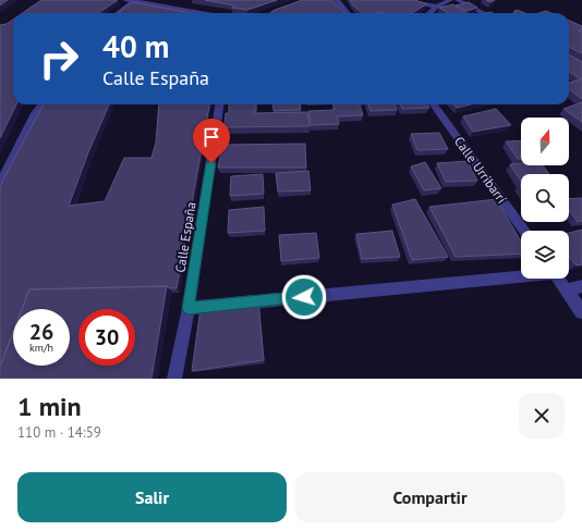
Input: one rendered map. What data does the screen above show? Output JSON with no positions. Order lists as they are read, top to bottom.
{
  "streets": {
    "street": ["Calle Urribarrí", "Calle España"]
  },
  "north": "top",
  "page": {
    "turn": ["40 m", "Calle España"],
    "speed": "26 km/h",
    "limit": "30",
    "heading": ["1 min", "110 m · 14:59"],
    "buttons": ["Salir", "Compartir"]
  }
}
